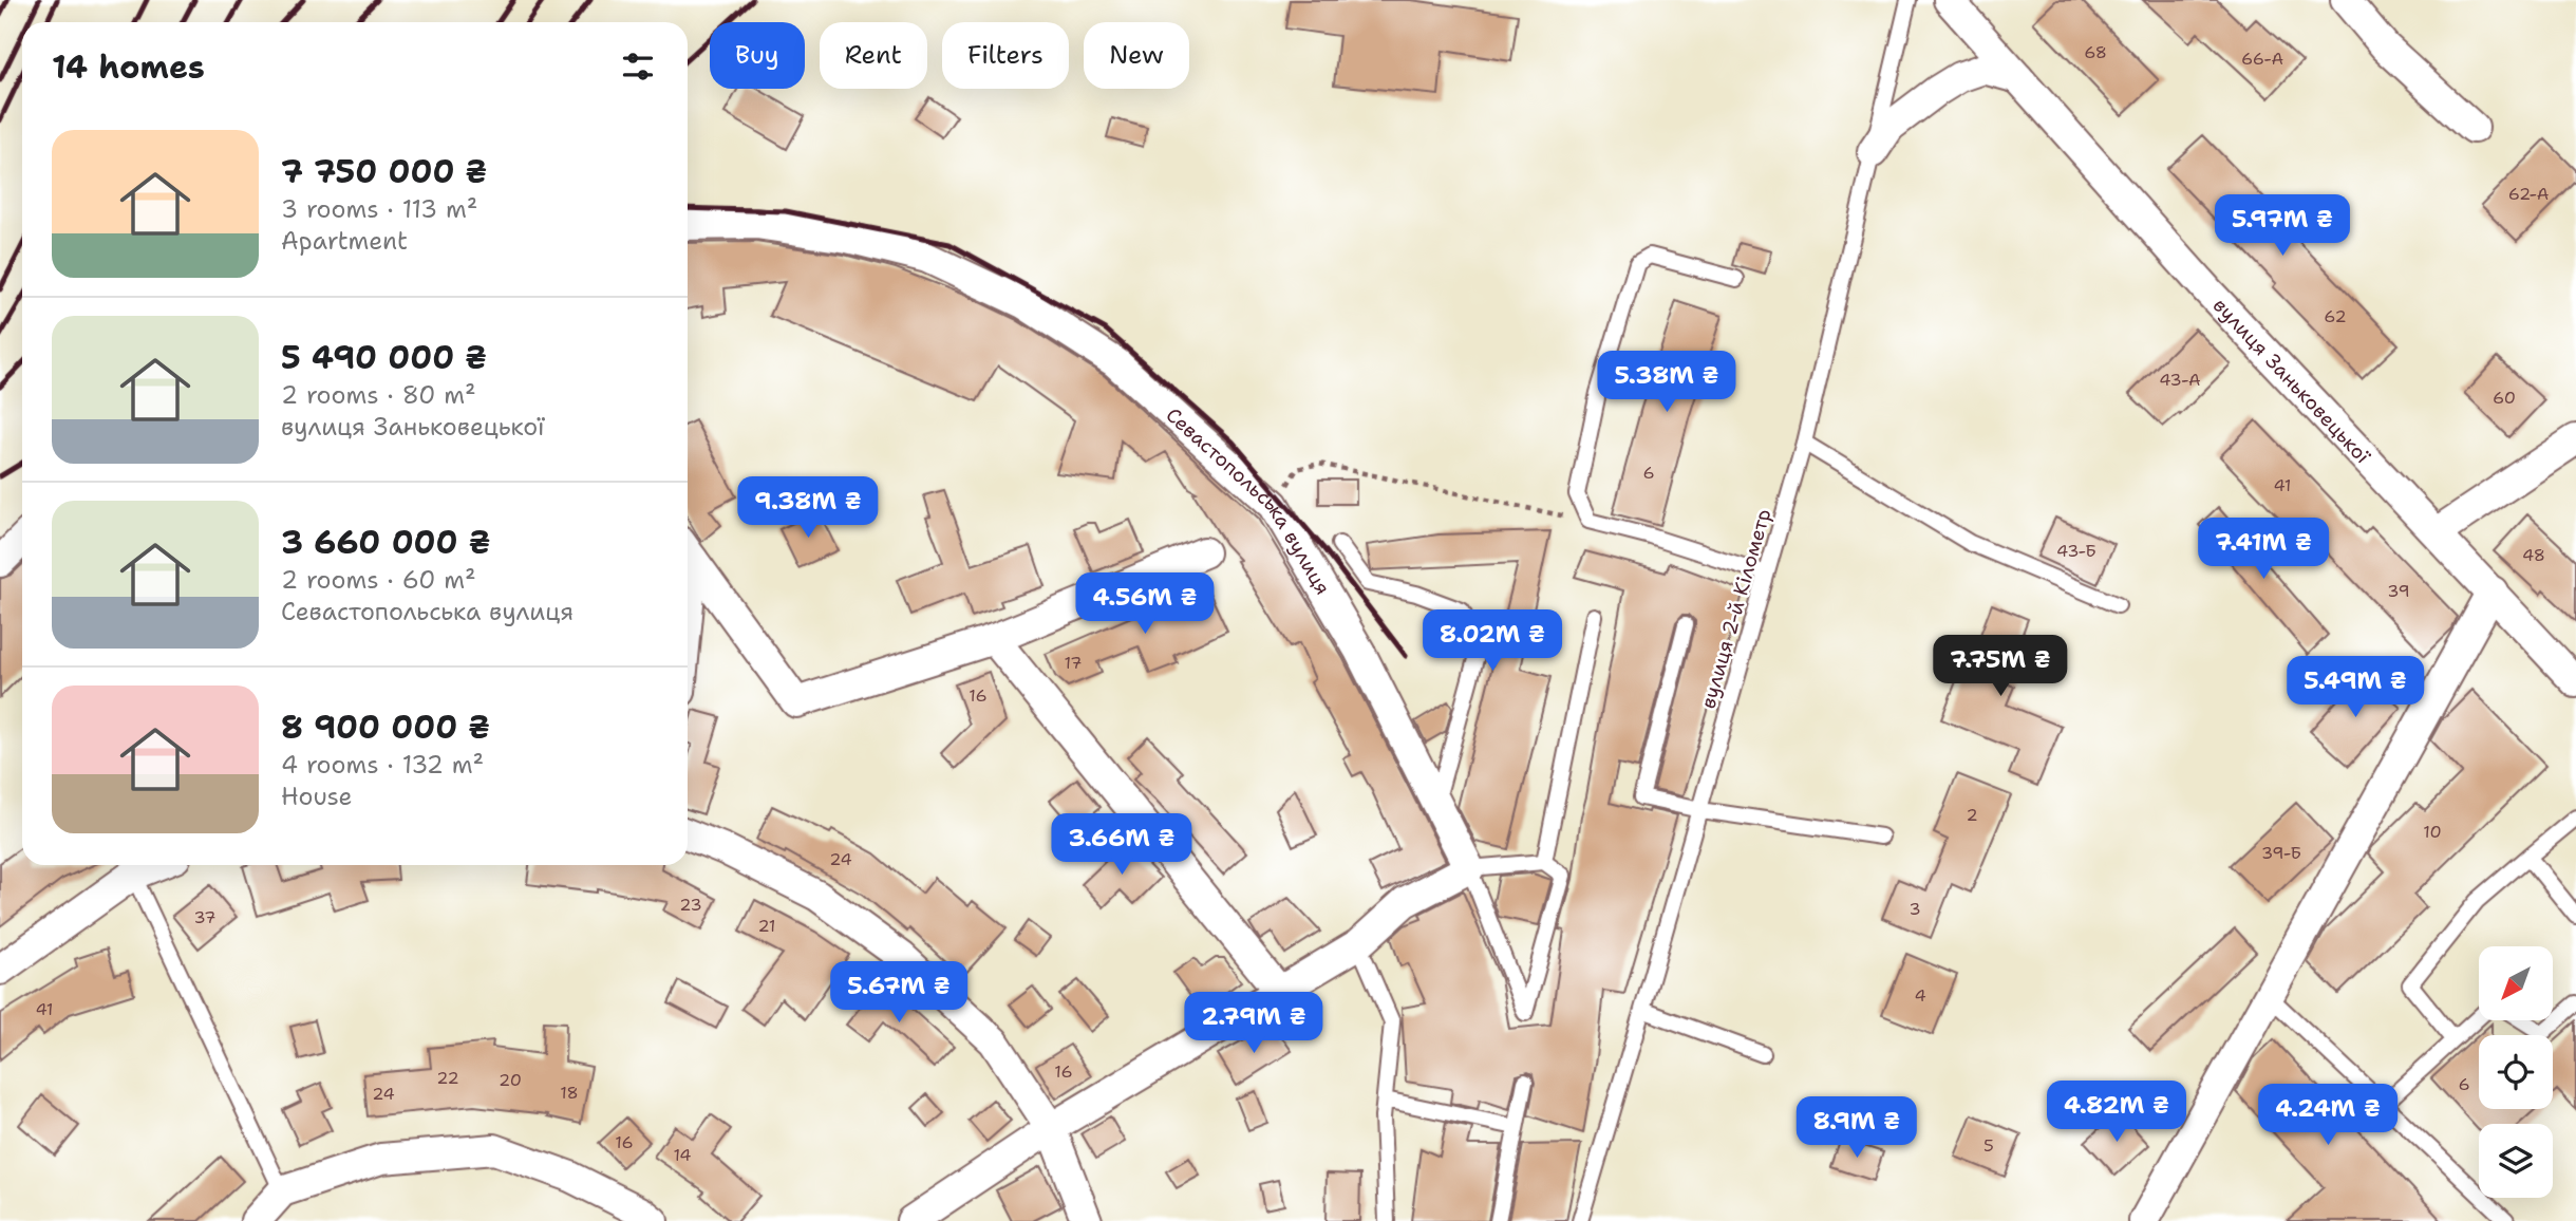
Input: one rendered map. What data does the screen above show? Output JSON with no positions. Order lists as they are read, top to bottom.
{
  "streets": {
    "street": ["вулиця Заньковецької", "Севастопольська вулиця"],
    "lane": ["вулиця 2-й Кілометр"]
  },
  "house_numbers": [
    "68",
    "66-А",
    "62-А",
    "62",
    "43-А",
    "60",
    "6",
    "41",
    "43-Б",
    "48",
    "39",
    "17",
    "16",
    "2",
    "10",
    "39-Б",
    "24",
    "23",
    "3",
    "37",
    "21",
    "4",
    "41",
    "16",
    "22",
    "20",
    "6",
    "18",
    "24",
    "16",
    "5",
    "14"
  ],
  "north": "bottom left",
  "page": {
    "chip": [
      "Buy",
      "Rent",
      "Filters",
      "New"
    ],
    "heading": "14 homes",
    "list": [
      {
        "name": "7 750 000 ₴",
        "note": "3 rooms · 113 m² · Apartment"
      },
      {
        "name": "5 490 000 ₴",
        "note": "2 rooms · 80 m² · вулиця Заньковецької"
      },
      {
        "name": "3 660 000 ₴",
        "note": "2 rooms · 60 m² · Севастопольська вулиця"
      },
      {
        "name": "8 900 000 ₴",
        "note": "4 rooms · 132 m² · House"
      }
    ],
    "price": [
      "5.97M ₴",
      "5.38M ₴",
      "9.38M ₴",
      "7.41M ₴",
      "4.56M ₴",
      "8.02M ₴",
      "7.75M ₴",
      "5.49M ₴",
      "3.66M ₴",
      "5.67M ₴",
      "2.79M ₴",
      "4.82M ₴",
      "4.24M ₴",
      "8.9M ₴"
    ]
  }
}
